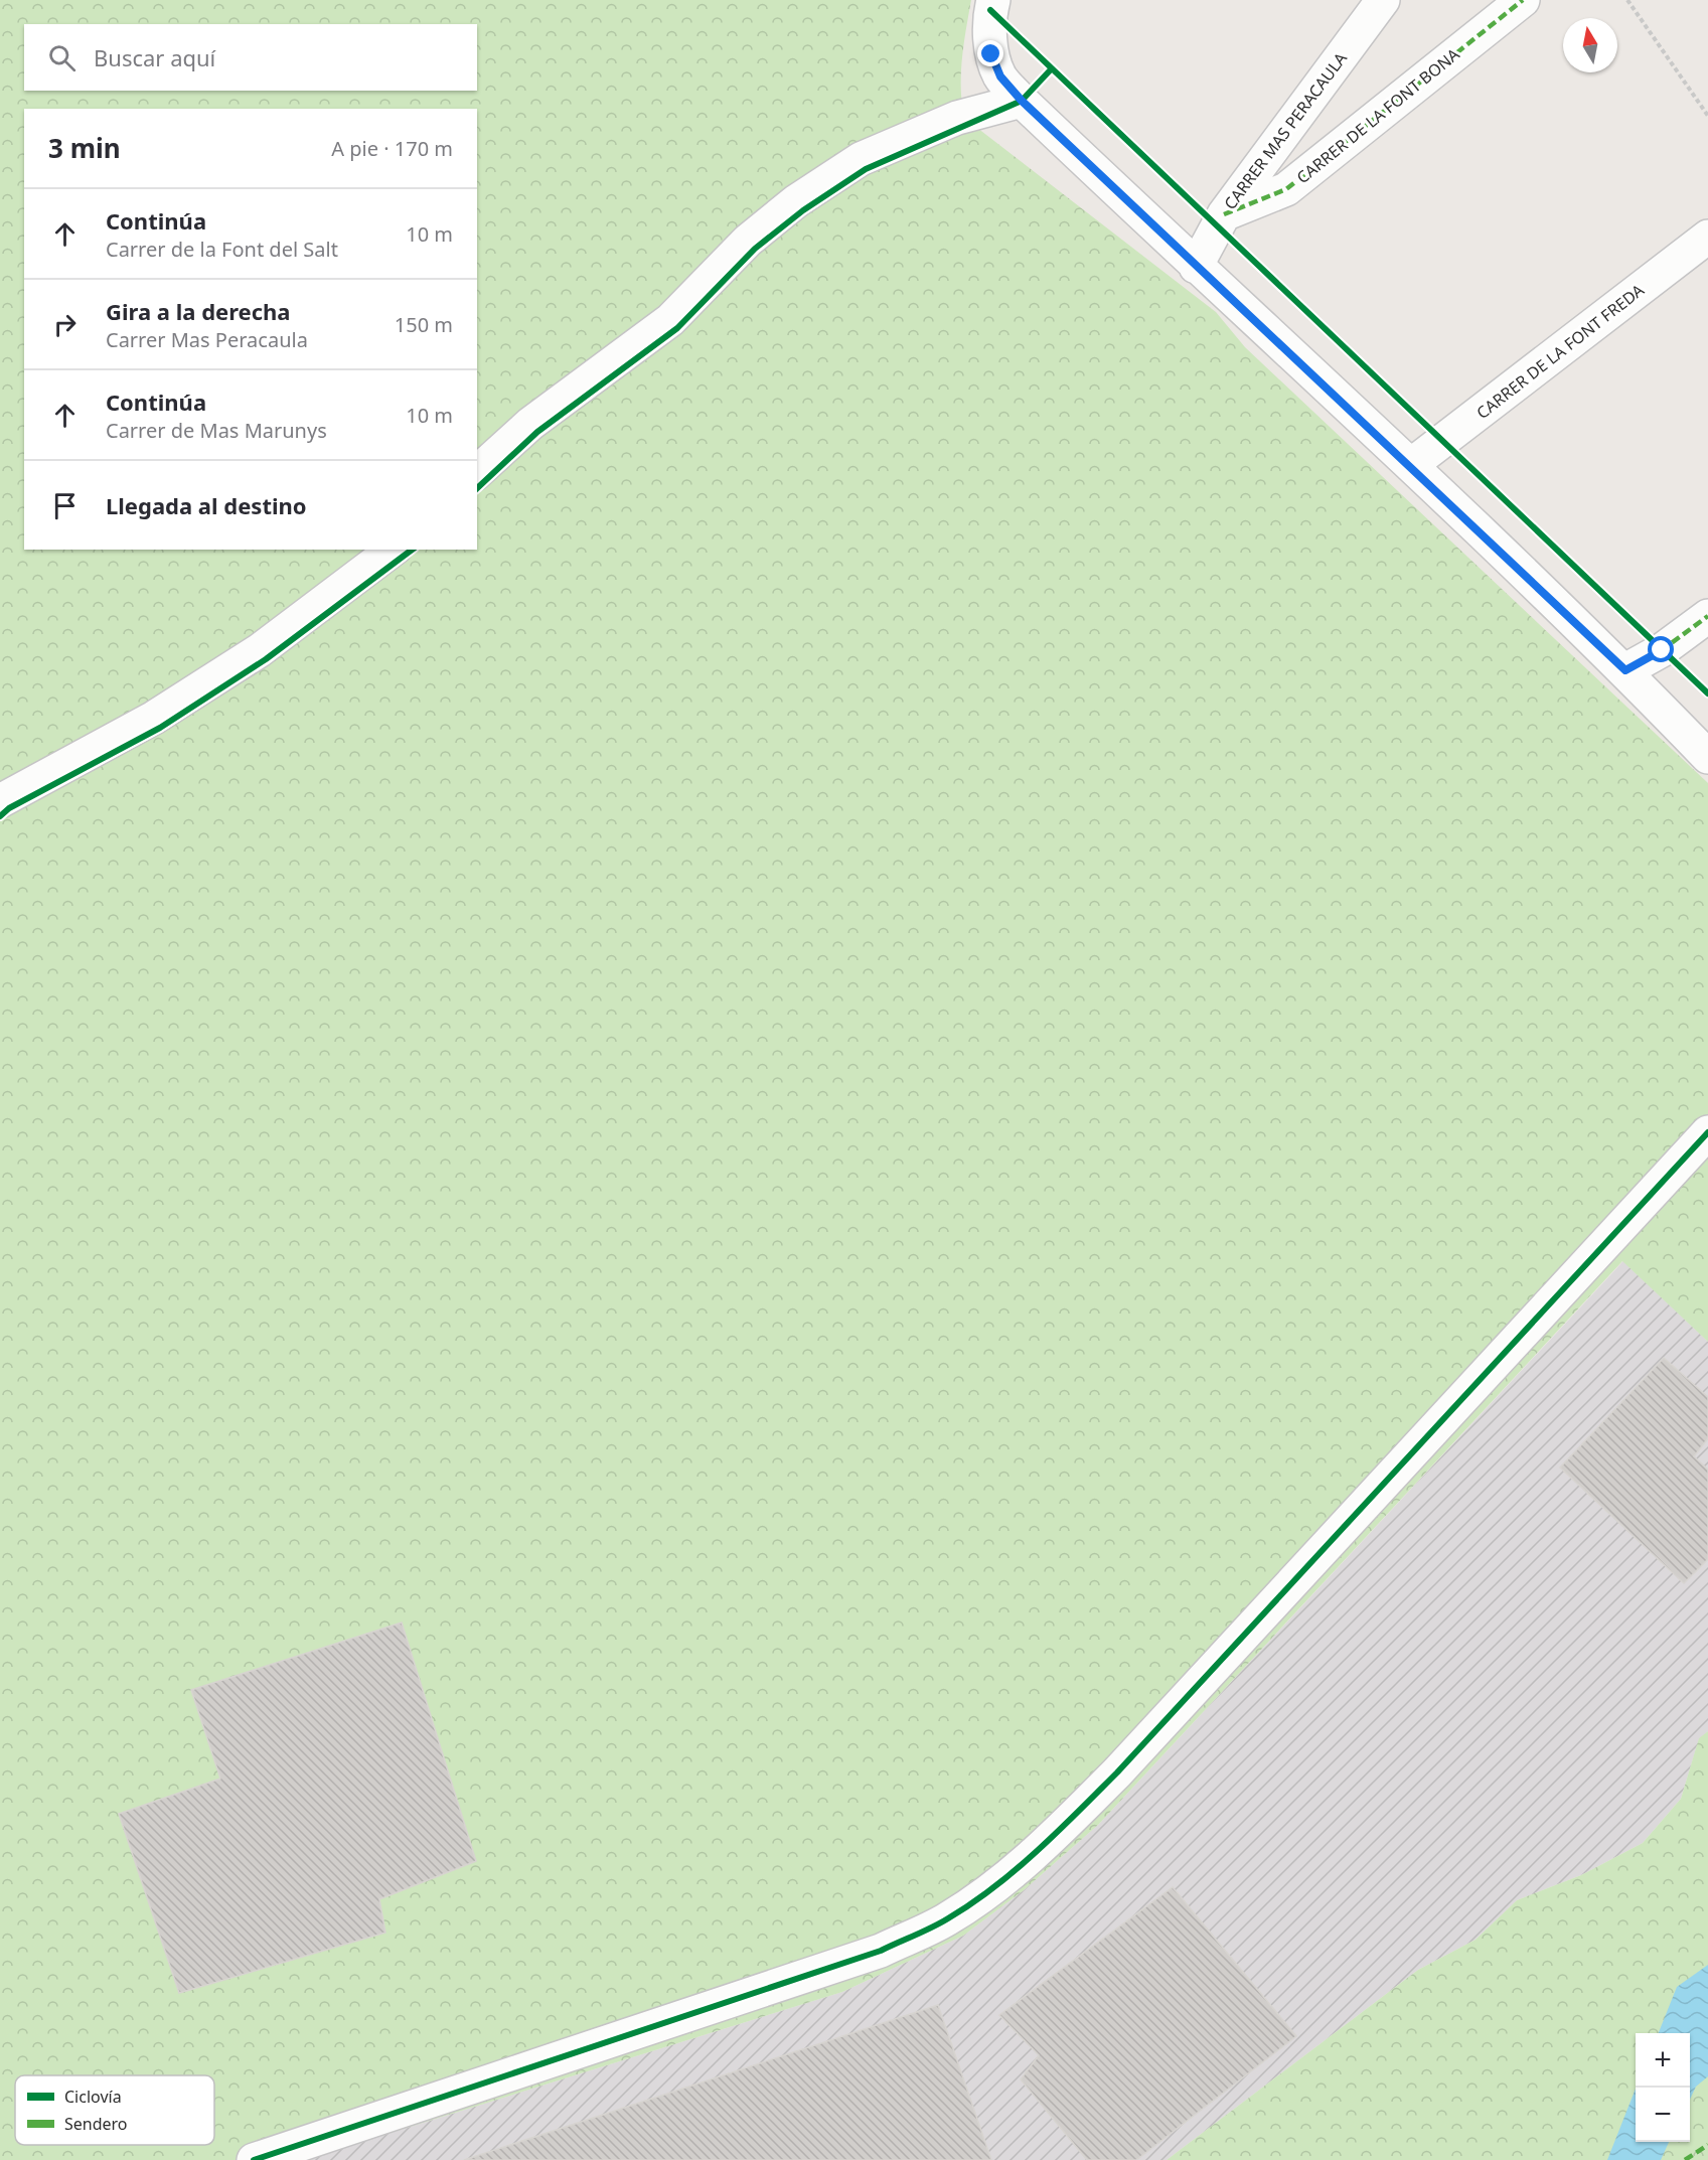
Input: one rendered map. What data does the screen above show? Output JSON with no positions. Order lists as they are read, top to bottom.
{
  "streets": {
    "street": ["CARRER DE LA FONT BONA", "CARRER MAS PERACAULA", "CARRER DE LA FONT FREDA"]
  },
  "crossings": [
    ["CARRER DE LA FONT BONA", "CARRER MAS PERACAULA"]
  ],
  "legend": ["Ciclovía", "Sendero"],
  "north": "top",
  "page": {
    "search": "Buscar aquí",
    "heading": ["3 min", "A pie · 170 m"],
    "list": [
      ["Continúa", "Carrer de la Font del Salt", "10 m"],
      ["Gira a la derecha", "Carrer Mas Peracaula", "150 m"],
      ["Continúa", "Carrer de Mas Marunys", "10 m"],
      "Llegada al destino"
    ],
    "map_buttons": ["+", "−"]
  }
}
